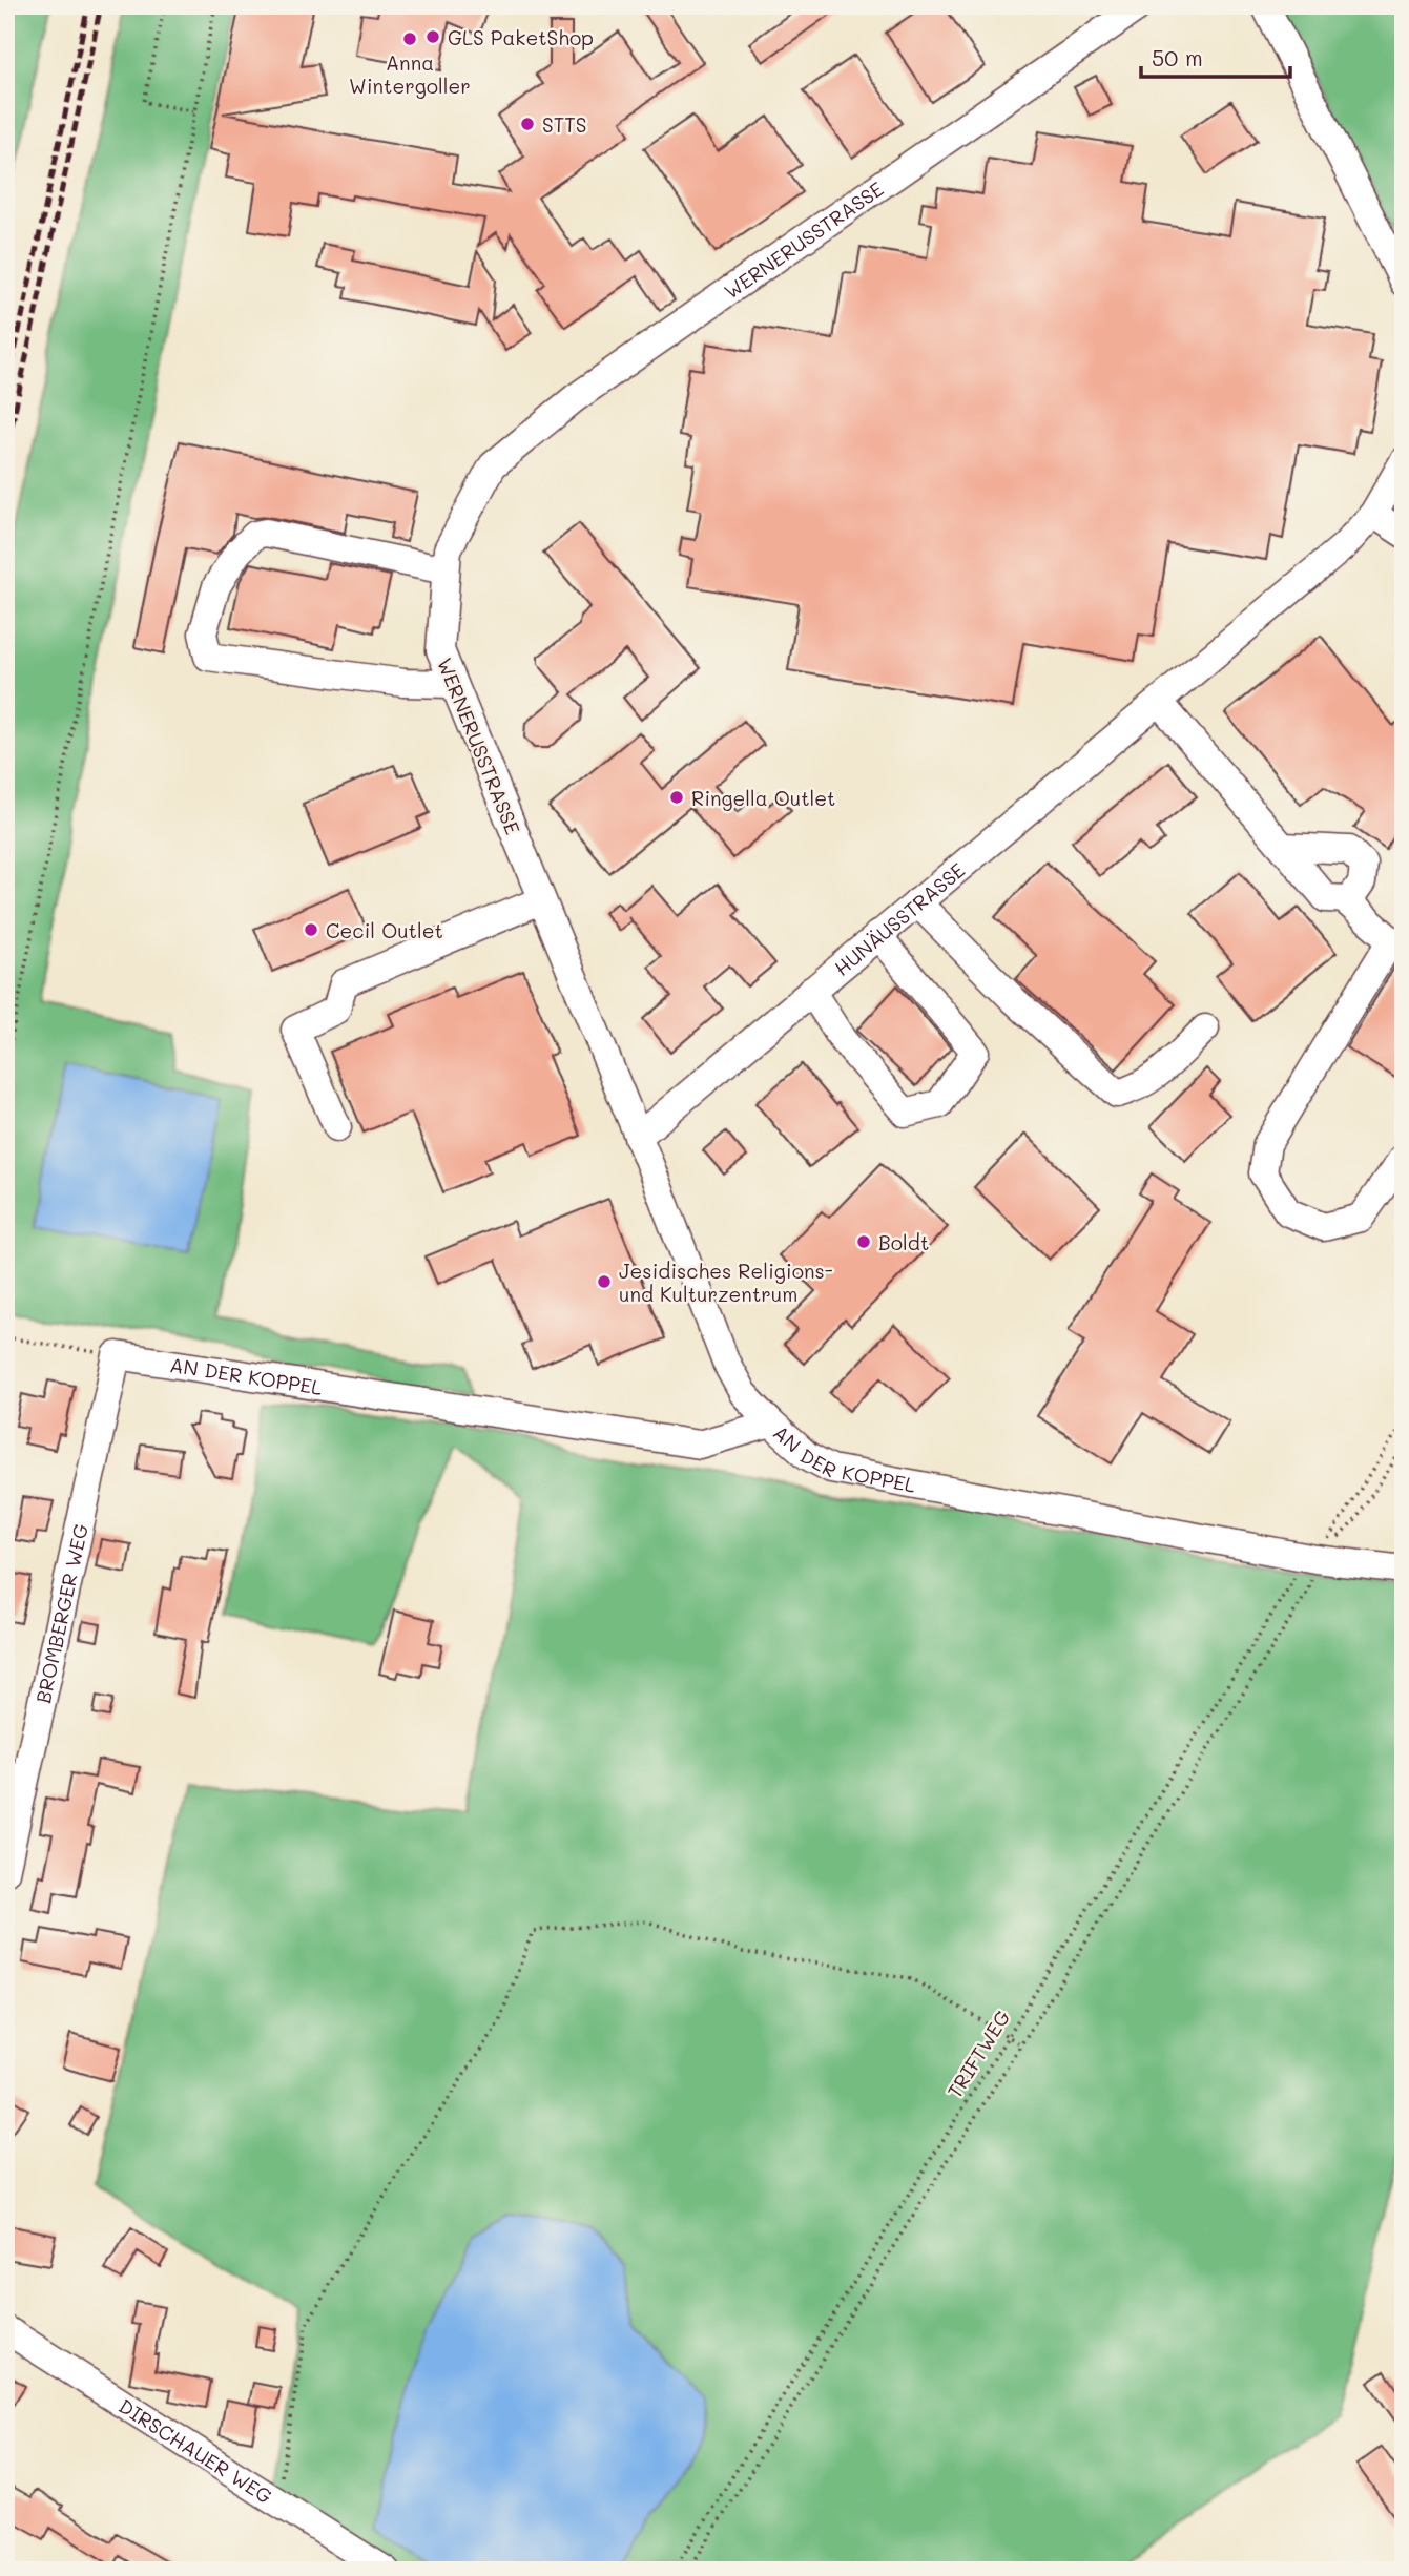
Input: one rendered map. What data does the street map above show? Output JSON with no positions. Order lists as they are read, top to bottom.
{
  "streets": {
    "street": [
      "WERNERUSSTRASSE",
      "HUNÄUSSTRASSE",
      "AN DER KOPPEL",
      "BROMBERGER WEG",
      "DIRSCHAUER WEG"
    ],
    "path": ["TRIFTWEG"]
  },
  "crossings": [
    ["WERNERUSSTRASSE", "HUNÄUSSTRASSE"],
    ["WERNERUSSTRASSE", "AN DER KOPPEL"],
    ["AN DER KOPPEL", "BROMBERGER WEG"],
    ["AN DER KOPPEL", "TRIFTWEG"]
  ],
  "places": [
    "GLS PaketShop",
    "Anna Wintergoller",
    "STTS",
    "Ringella Outlet",
    "Cecil Outlet",
    "Boldt",
    "Jesidisches Religions- und Kulturzentrum"
  ],
  "scale_bar": "50 m"
}
